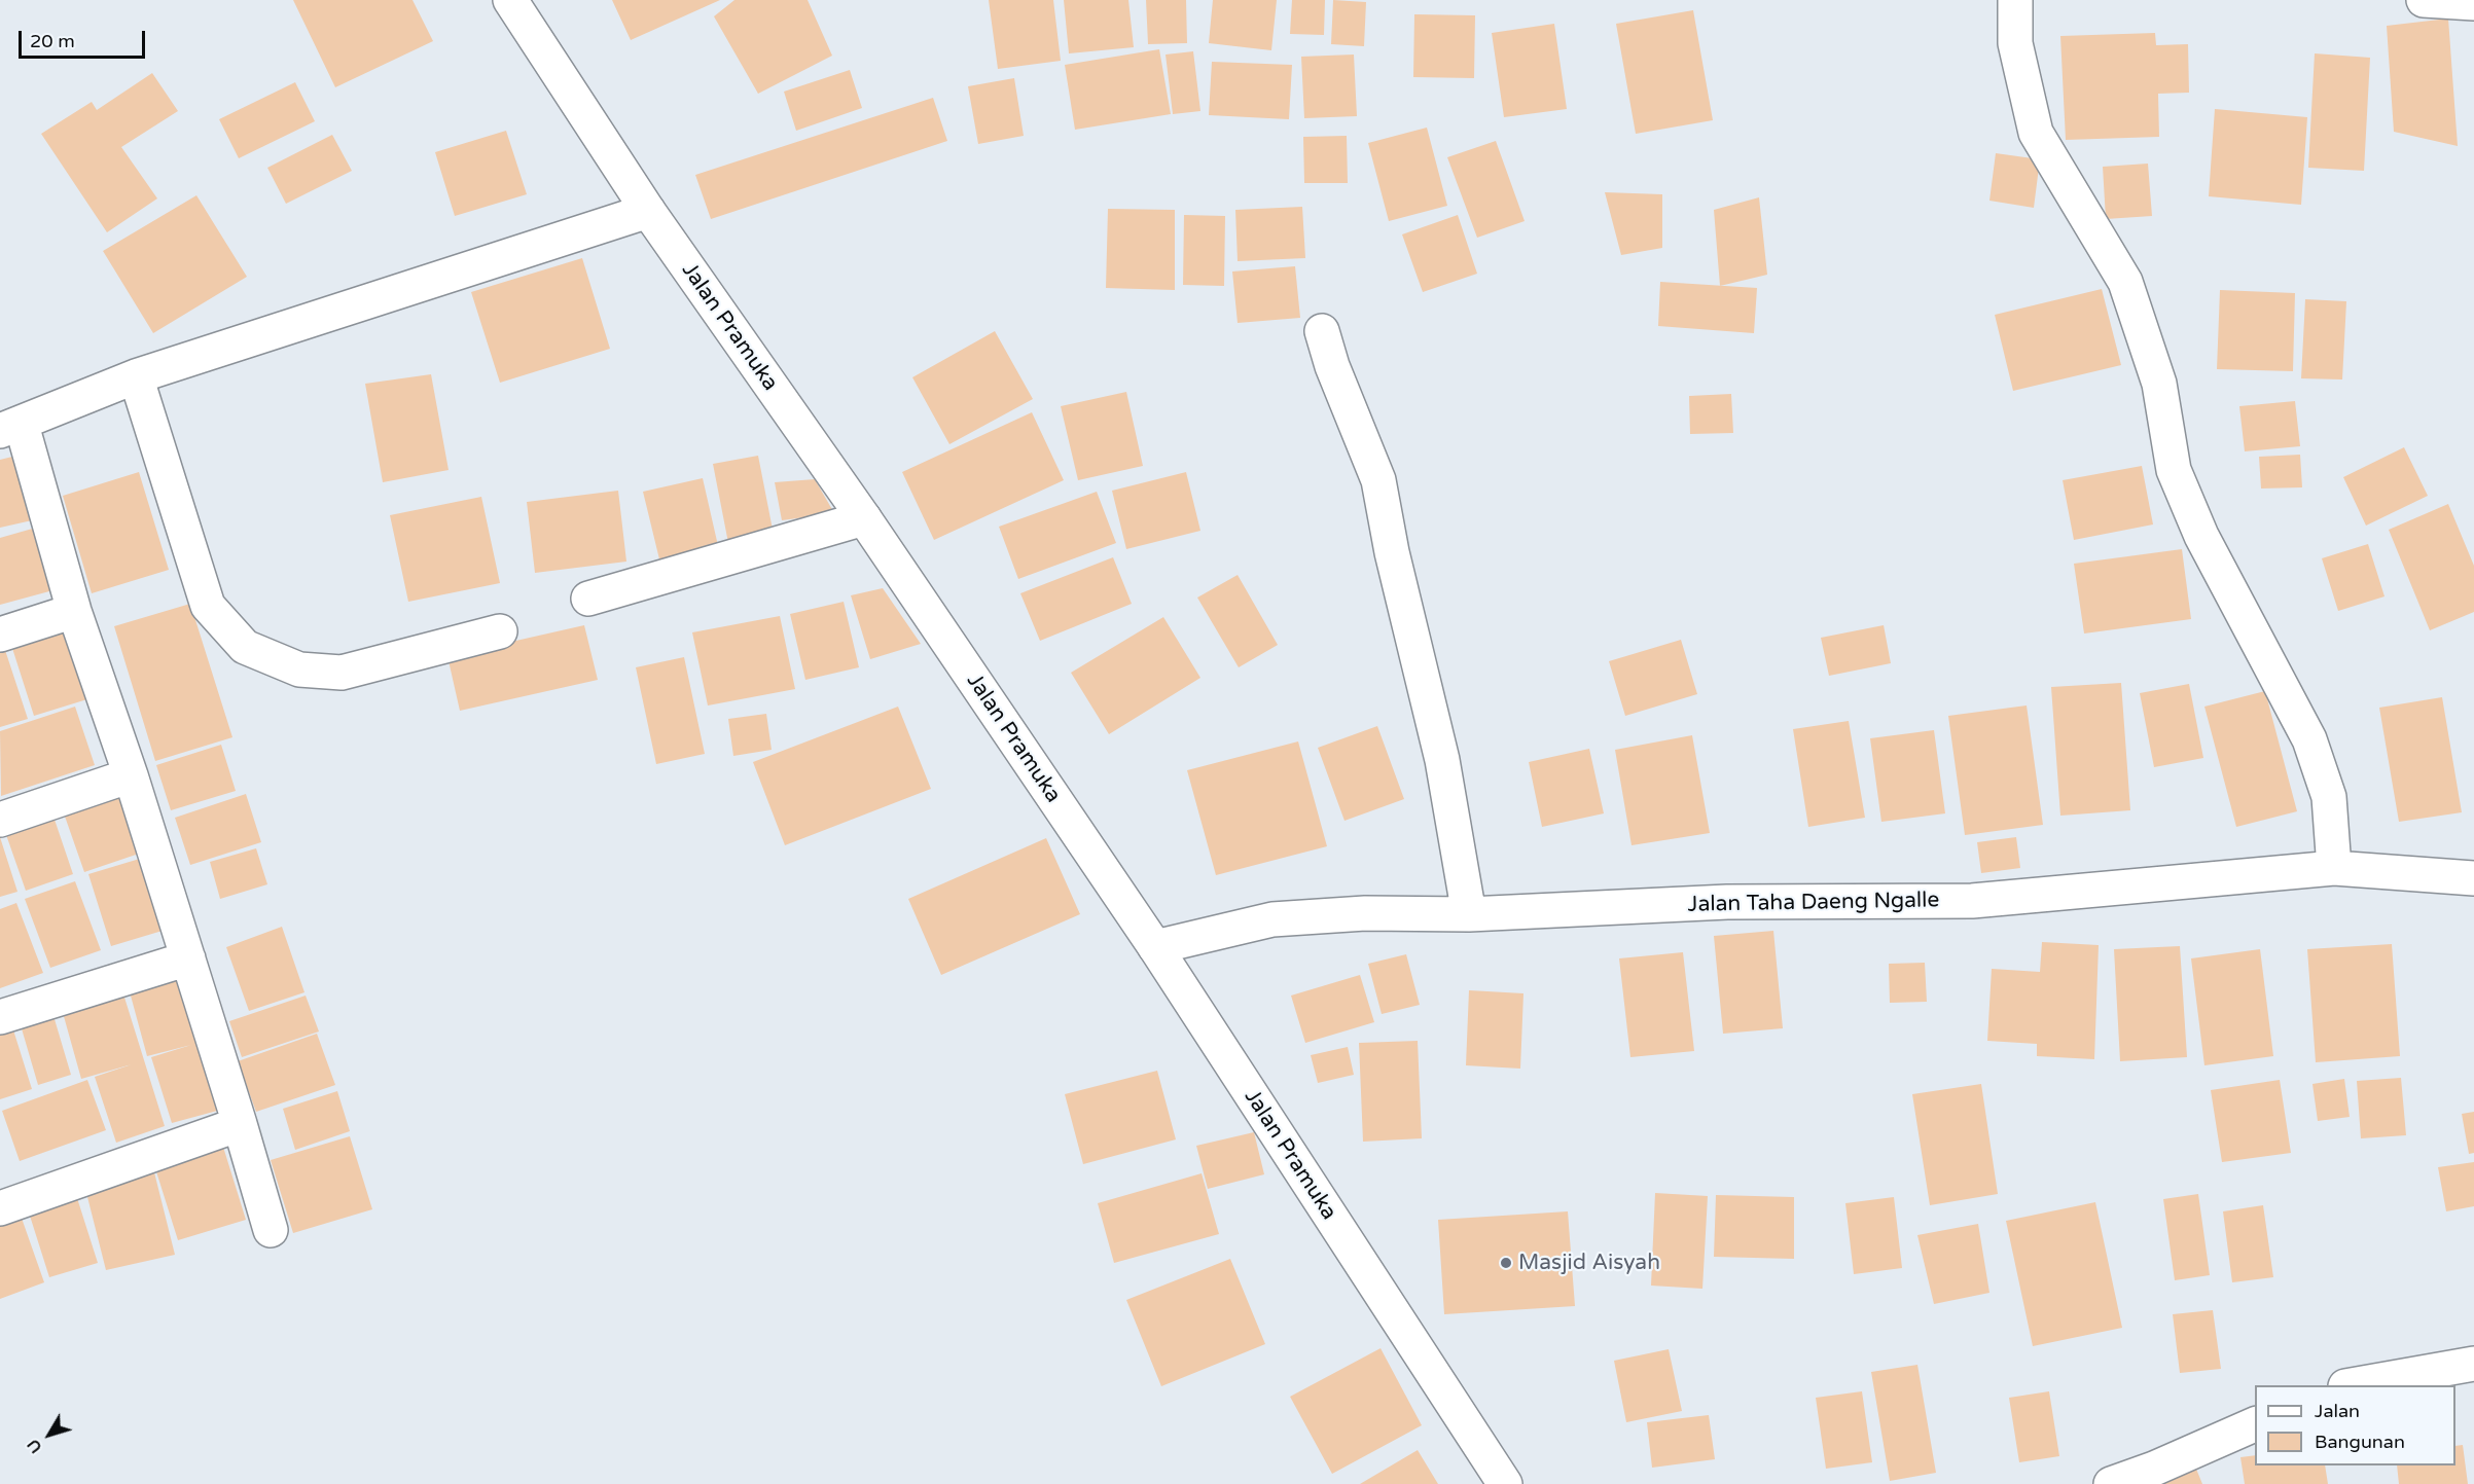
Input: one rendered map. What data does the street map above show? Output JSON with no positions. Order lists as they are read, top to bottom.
{
  "streets": {
    "street": ["Jalan Pramuka", "Jalan Taha Daeng Ngalle"]
  },
  "crossings": [
    ["Jalan Pramuka", "Jalan Taha Daeng Ngalle"]
  ],
  "places": ["Masjid Aisyah"],
  "legend": ["Jalan", "Bangunan"],
  "scale_bar": "20 m",
  "north": "bottom left"
}
